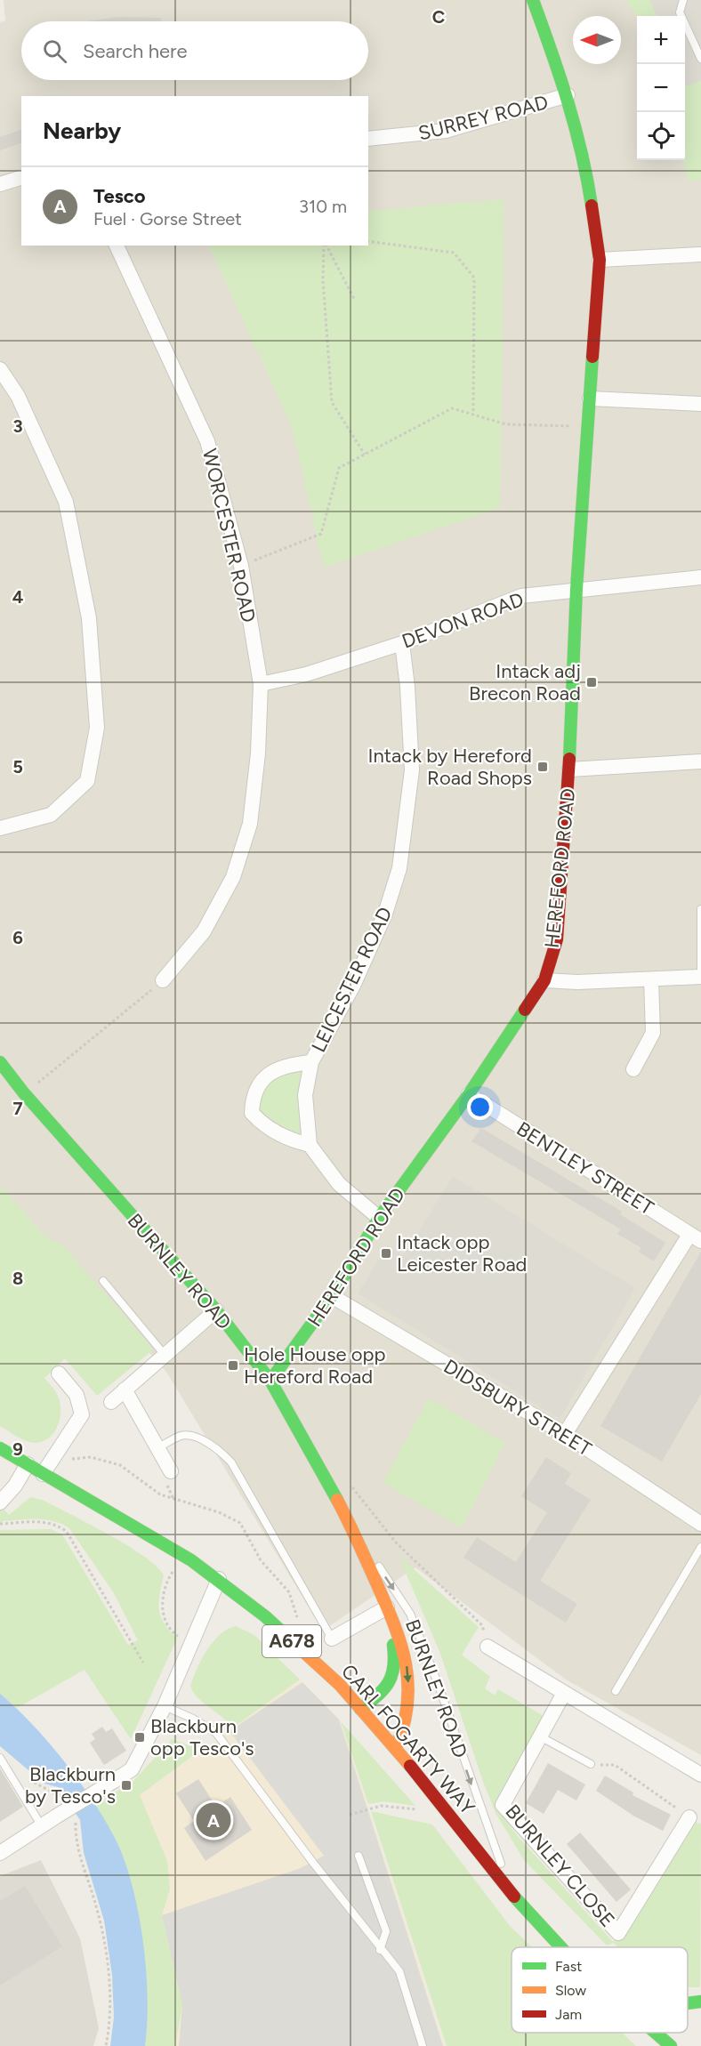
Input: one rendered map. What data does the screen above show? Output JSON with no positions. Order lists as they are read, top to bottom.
{
  "streets": {
    "main road": [
      "HEREFORD ROAD",
      "BURNLEY ROAD",
      "A678",
      "CARL FOGARTY WAY"
    ],
    "street": [
      "SURREY ROAD",
      "WORCESTER ROAD",
      "DEVON ROAD",
      "LEICESTER ROAD",
      "BENTLEY STREET",
      "DIDSBURY STREET",
      "BURNLEY CLOSE"
    ]
  },
  "crossings": [
    ["SURREY ROAD", "HEREFORD ROAD"],
    ["WORCESTER ROAD", "DEVON ROAD"],
    ["DEVON ROAD", "HEREFORD ROAD"],
    ["DEVON ROAD", "LEICESTER ROAD"],
    ["HEREFORD ROAD", "BENTLEY STREET"],
    ["HEREFORD ROAD", "BURNLEY ROAD"],
    ["HEREFORD ROAD", "DIDSBURY STREET"],
    ["BURNLEY ROAD", "CARL FOGARTY WAY"]
  ],
  "one_way": ["BURNLEY ROAD"],
  "places": {
    "transit": [
      "Intack adj Brecon Road",
      "Intack by Hereford Road Shops",
      "Intack opp Leicester Road",
      "Hole House opp Hereford Road",
      "Blackburn opp Tesco's",
      "Blackburn by Tesco's"
    ]
  },
  "legend": ["Fast", "Slow", "Jam"],
  "north": "left",
  "page": {
    "map_buttons": ["+", "−"],
    "search": "Search here",
    "heading": "Nearby",
    "list": [
      {
        "mark": "A",
        "name": "Tesco",
        "note": "Fuel · Gorse Street",
        "value": "310 m"
      }
    ],
    "pins": "A"
  },
  "grid": {
    "columns": ["C"],
    "rows": [
      "3",
      "4",
      "5",
      "6",
      "7",
      "8",
      "9"
    ]
  }
}
